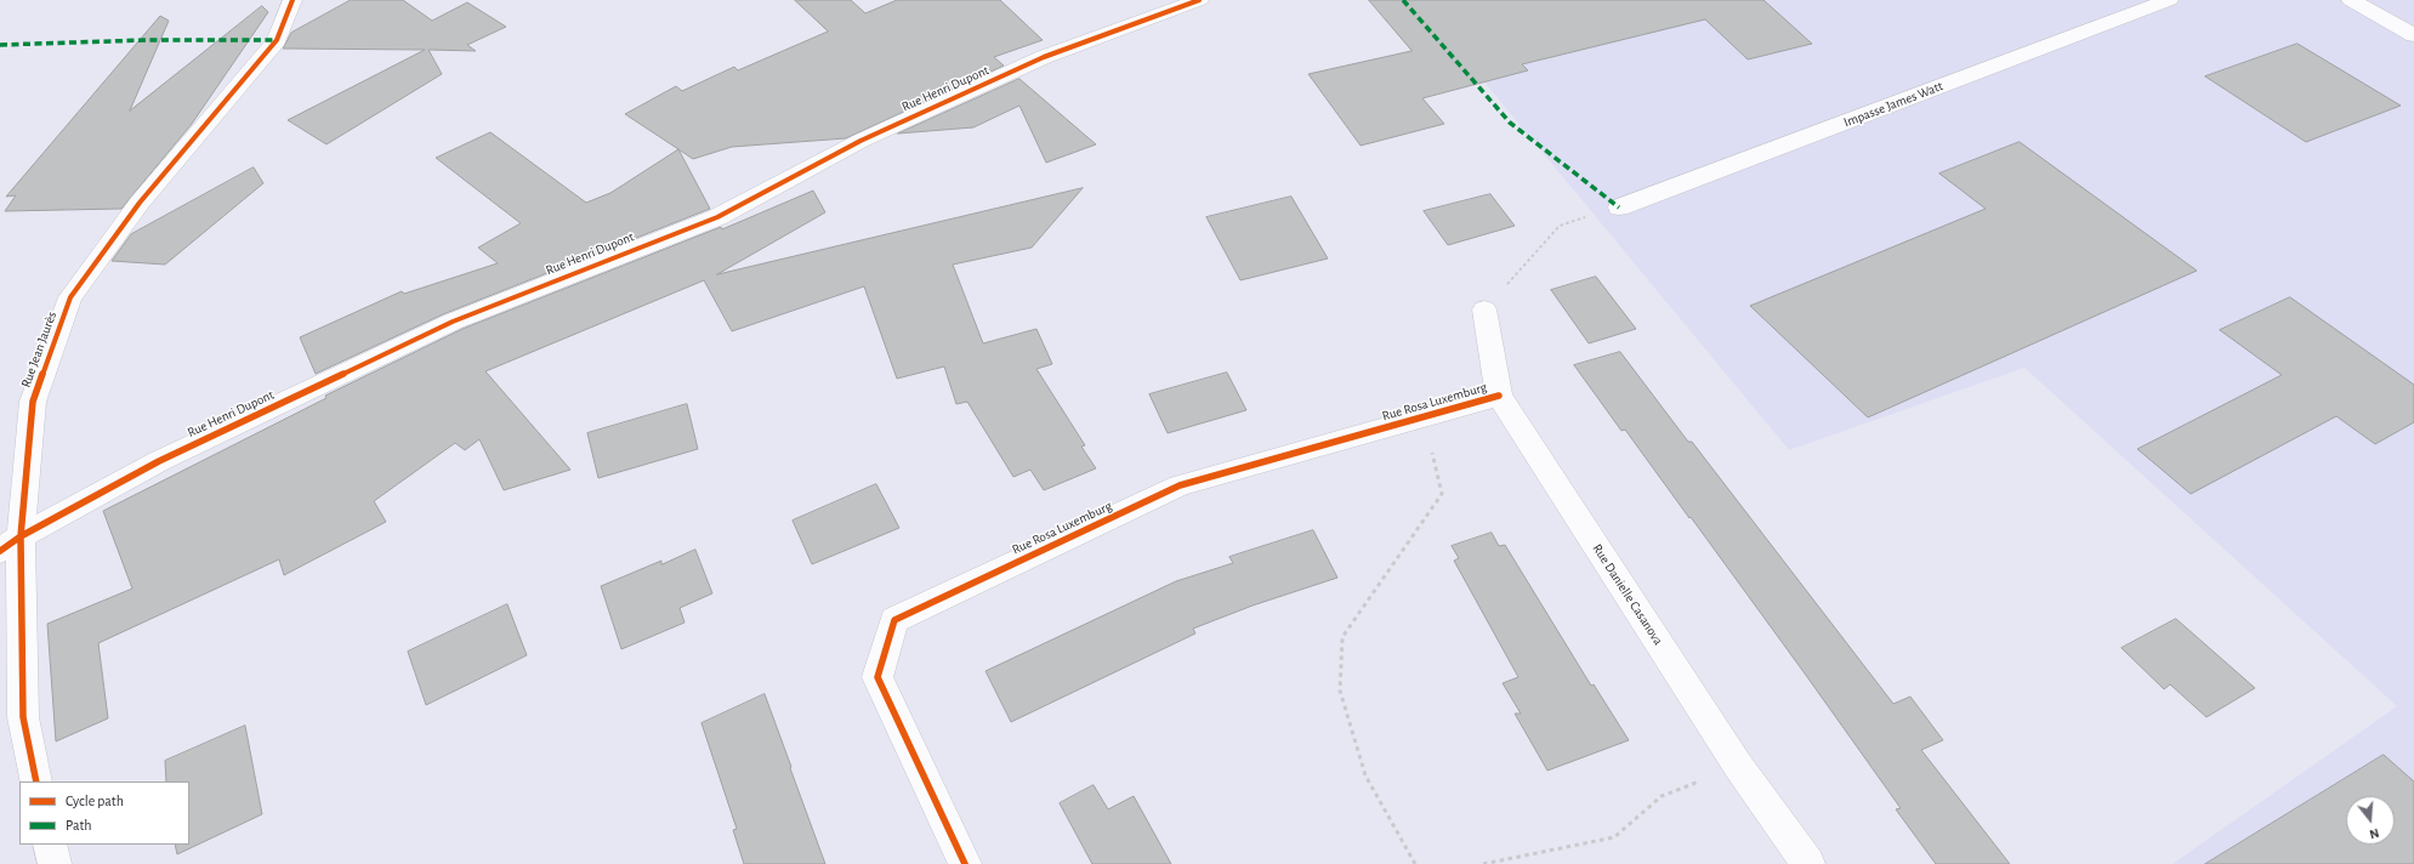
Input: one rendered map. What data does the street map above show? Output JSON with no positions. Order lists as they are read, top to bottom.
{
  "streets": {
    "street": [
      "Rue Henri Dupont",
      "Impasse James Watt",
      "Rue Jean Jaurès",
      "Rue Rosa Luxemburg",
      "Rue Danielle Casanova"
    ]
  },
  "crossings": [
    ["Rue Henri Dupont", "Rue Jean Jaurès"],
    ["Rue Rosa Luxemburg", "Rue Danielle Casanova"]
  ],
  "legend": ["Cycle path", "Path"],
  "north": "bottom"
}
